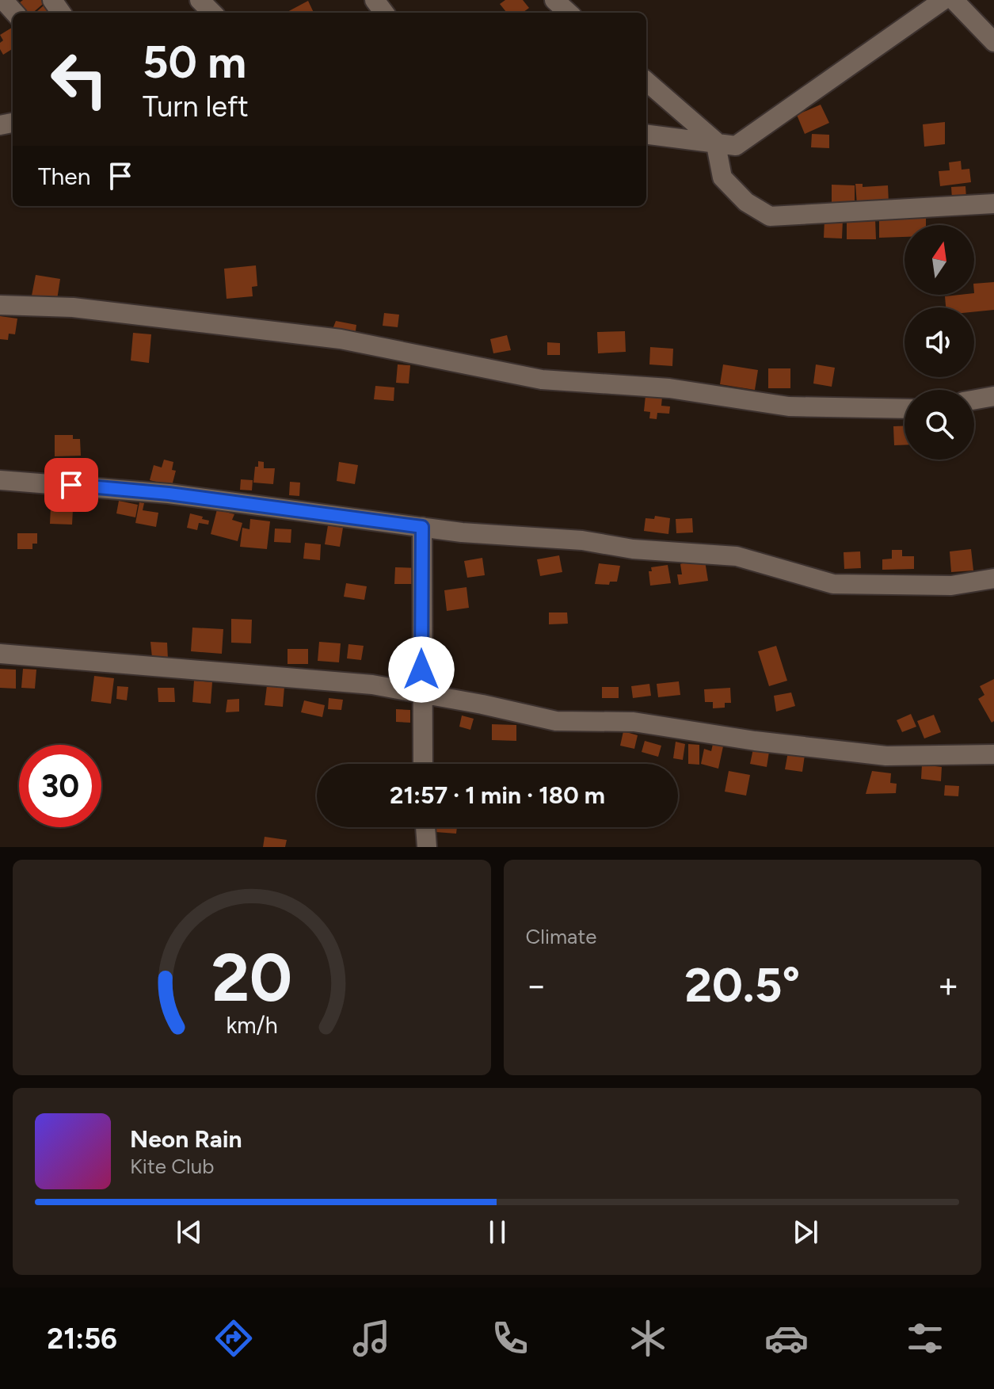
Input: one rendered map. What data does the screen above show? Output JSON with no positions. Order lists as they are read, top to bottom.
{
  "north": "top",
  "page": {
    "turn": ["50 m", "Turn left"],
    "then": "Then",
    "limit": "30",
    "trip": "21:57 · 1 min · 180 m",
    "tile": "Climate",
    "heat": ["−", "20.5°", "+"],
    "song": ["Neon Rain", "Kite Club"],
    "tabs": "21:56",
    "gauge": ["20", "km/h"]
  }
}
